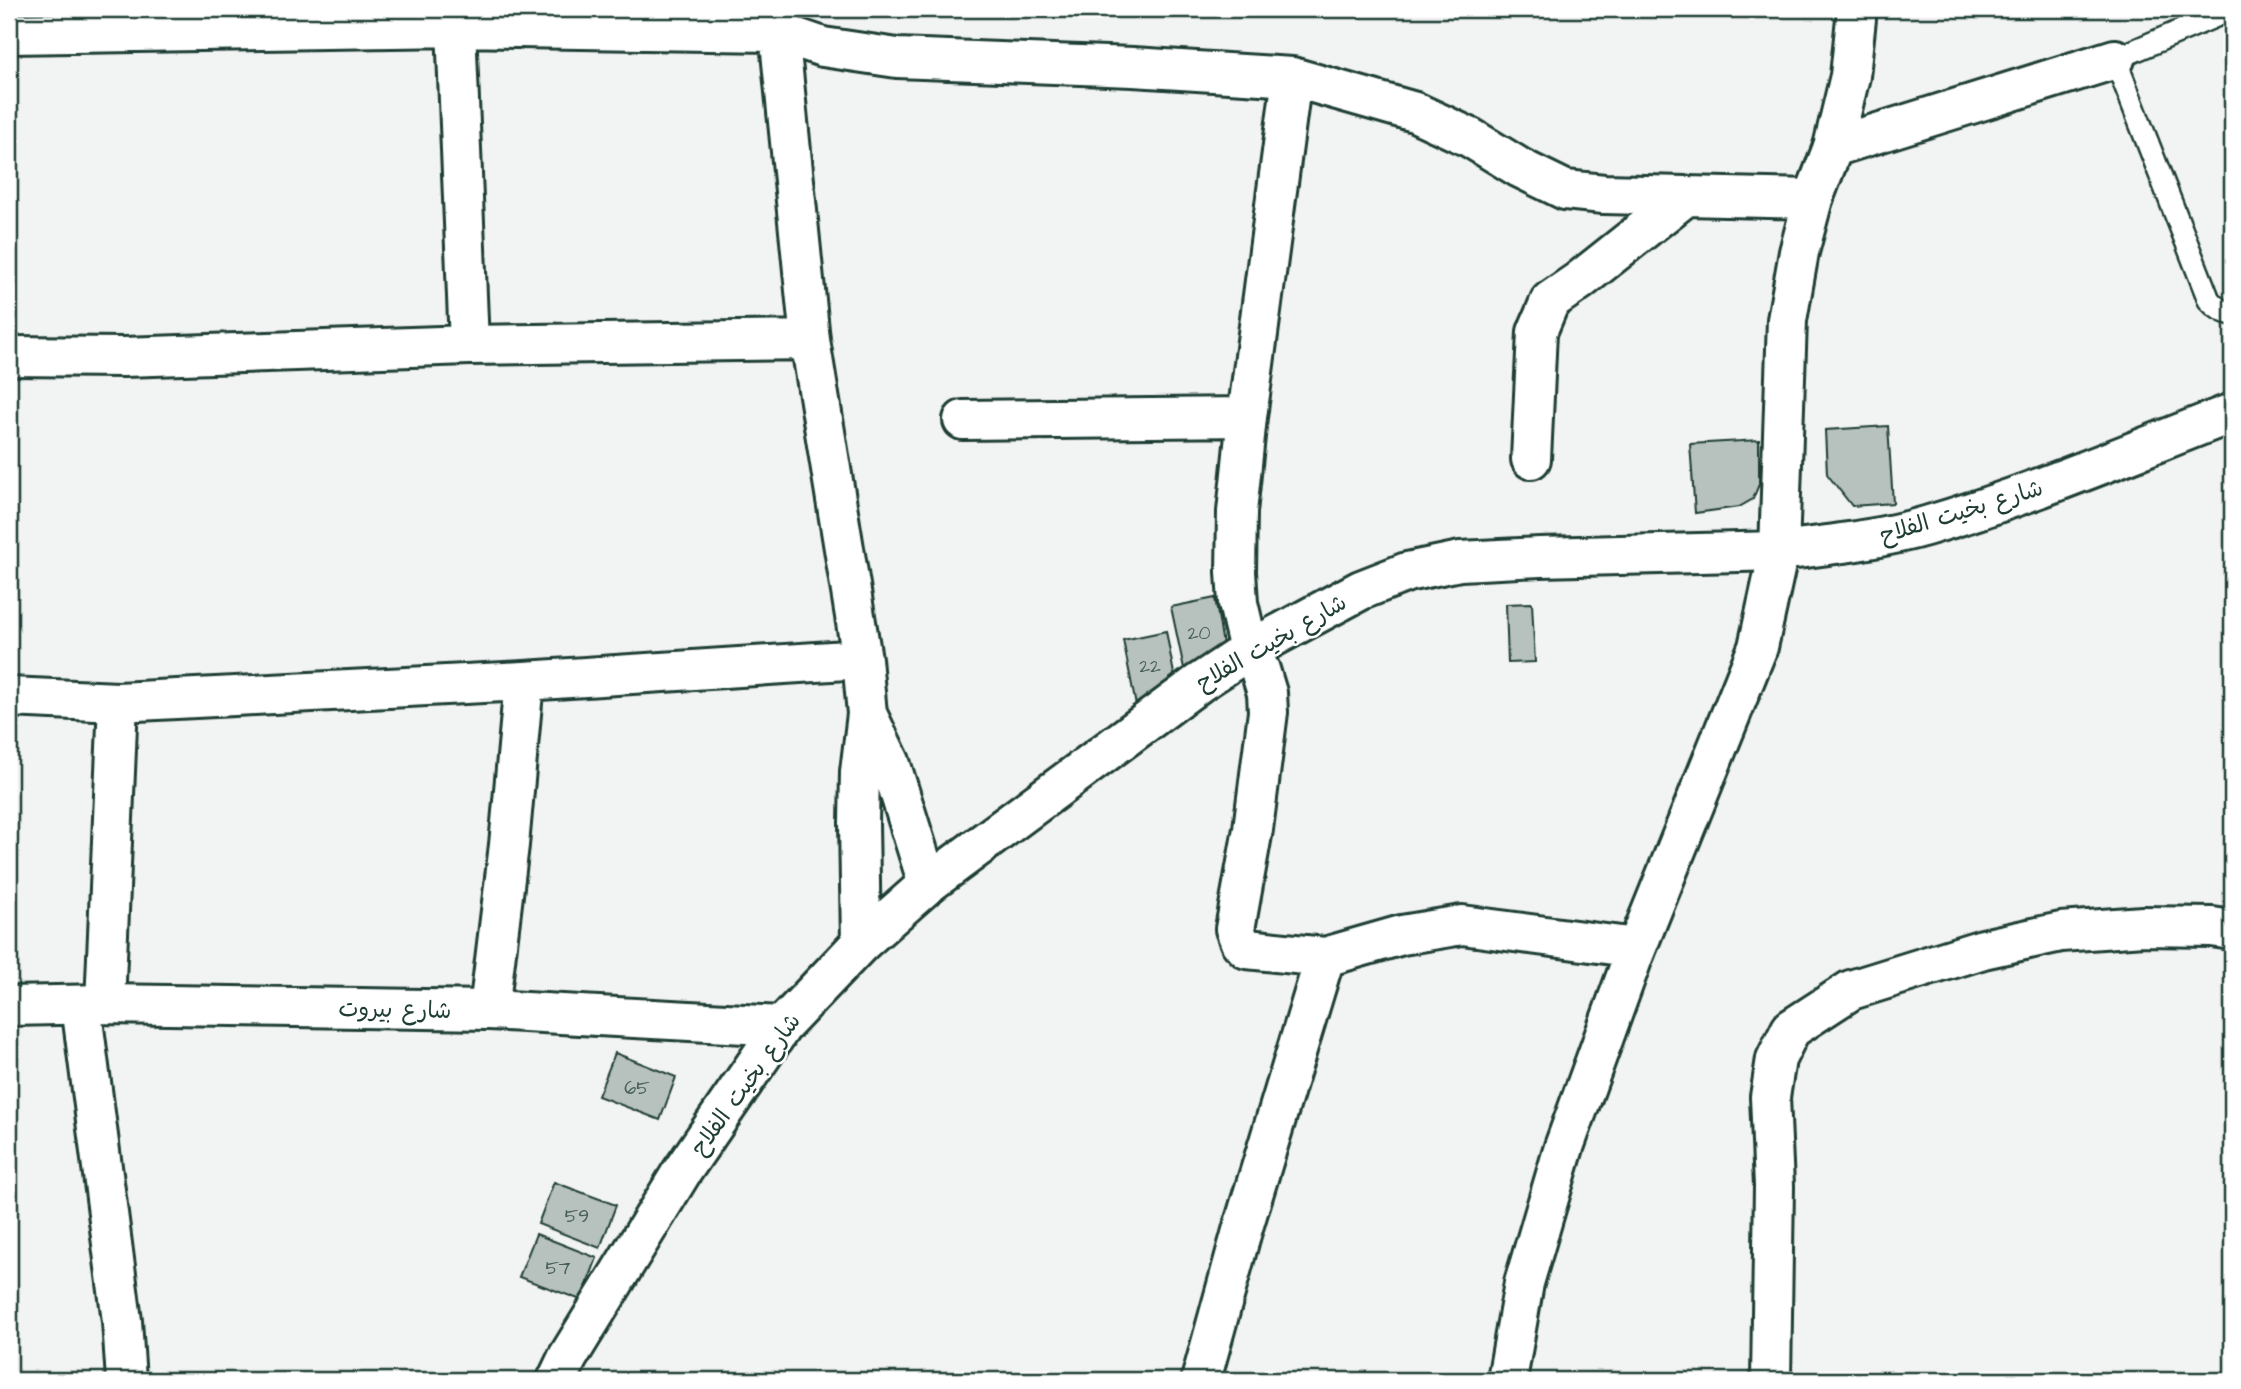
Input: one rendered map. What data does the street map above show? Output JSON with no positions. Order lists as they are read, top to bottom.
{
  "streets": {
    "street": ["شارع بخيت الفلاح", "شارع بيروت"]
  },
  "crossings": [
    ["شارع بخيت الفلاح", "شارع بيروت"]
  ],
  "house_numbers": [
    "20",
    "22",
    "65",
    "59",
    "57"
  ]
}
